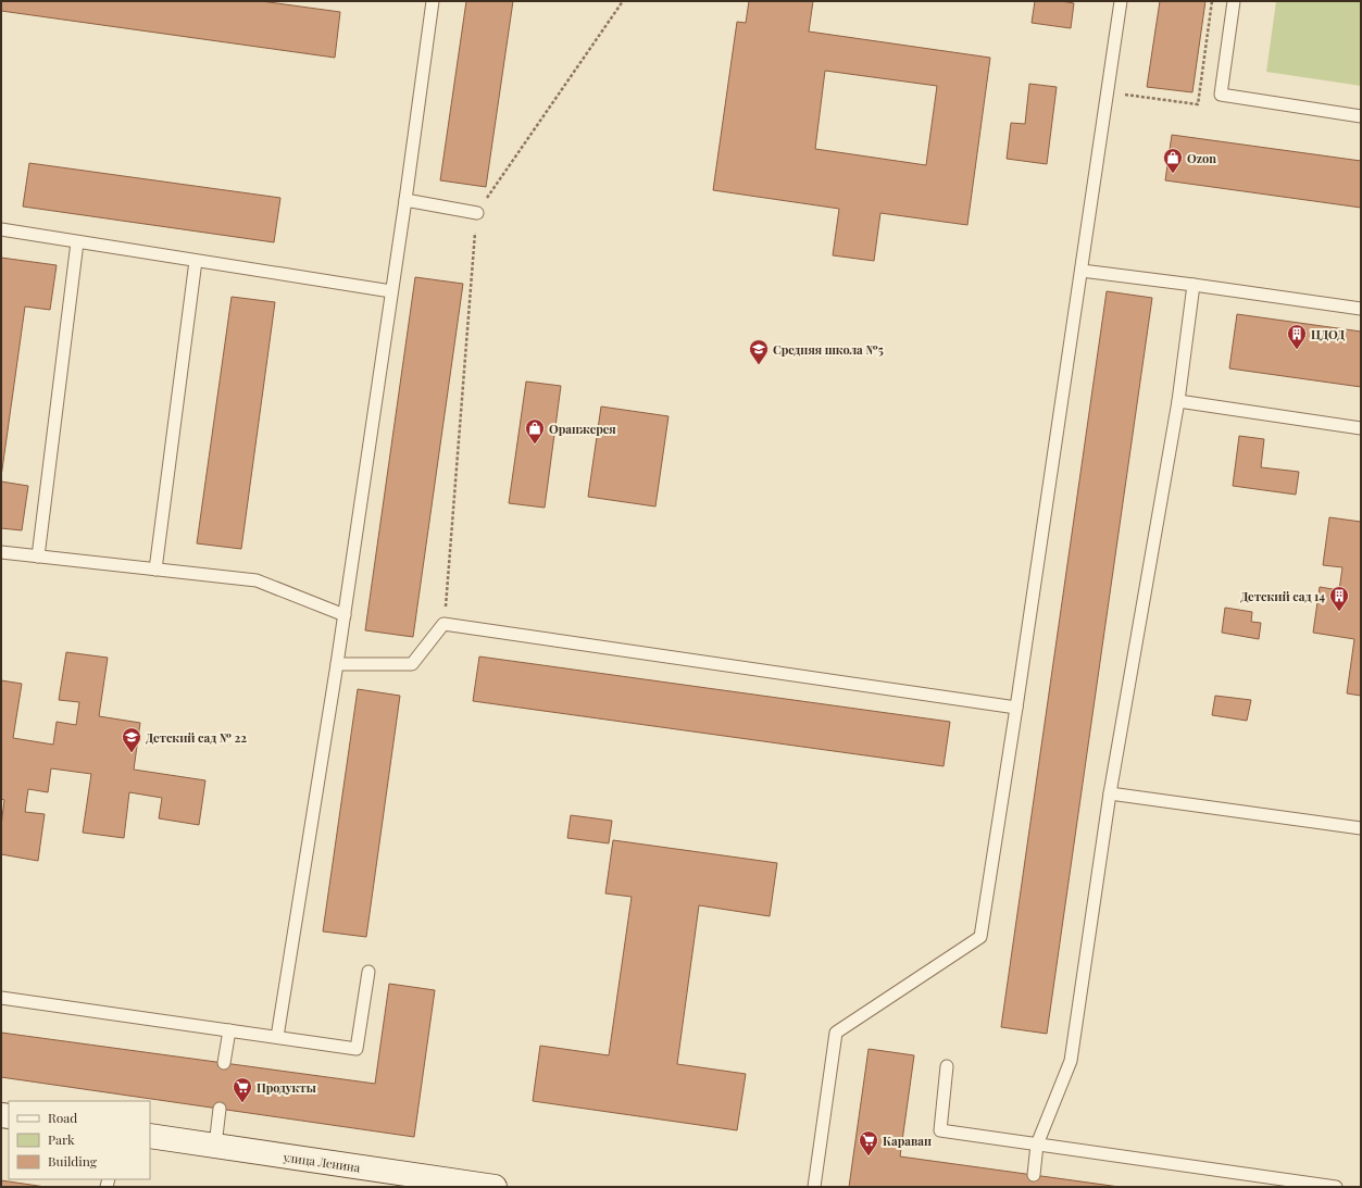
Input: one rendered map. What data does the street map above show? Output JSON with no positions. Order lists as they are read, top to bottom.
{
  "streets": {
    "street": ["улица Ленина"]
  },
  "places": {
    "shop": ["Ozon", "Оранжерея"],
    "building": ["ЦДОД", "Детский сад 14"],
    "school or university": ["Средняя школа №5", "Детский сад № 22"],
    "supermarket": ["Продукты", "Караван"]
  },
  "legend": ["Road", "Park", "Building"]
}
